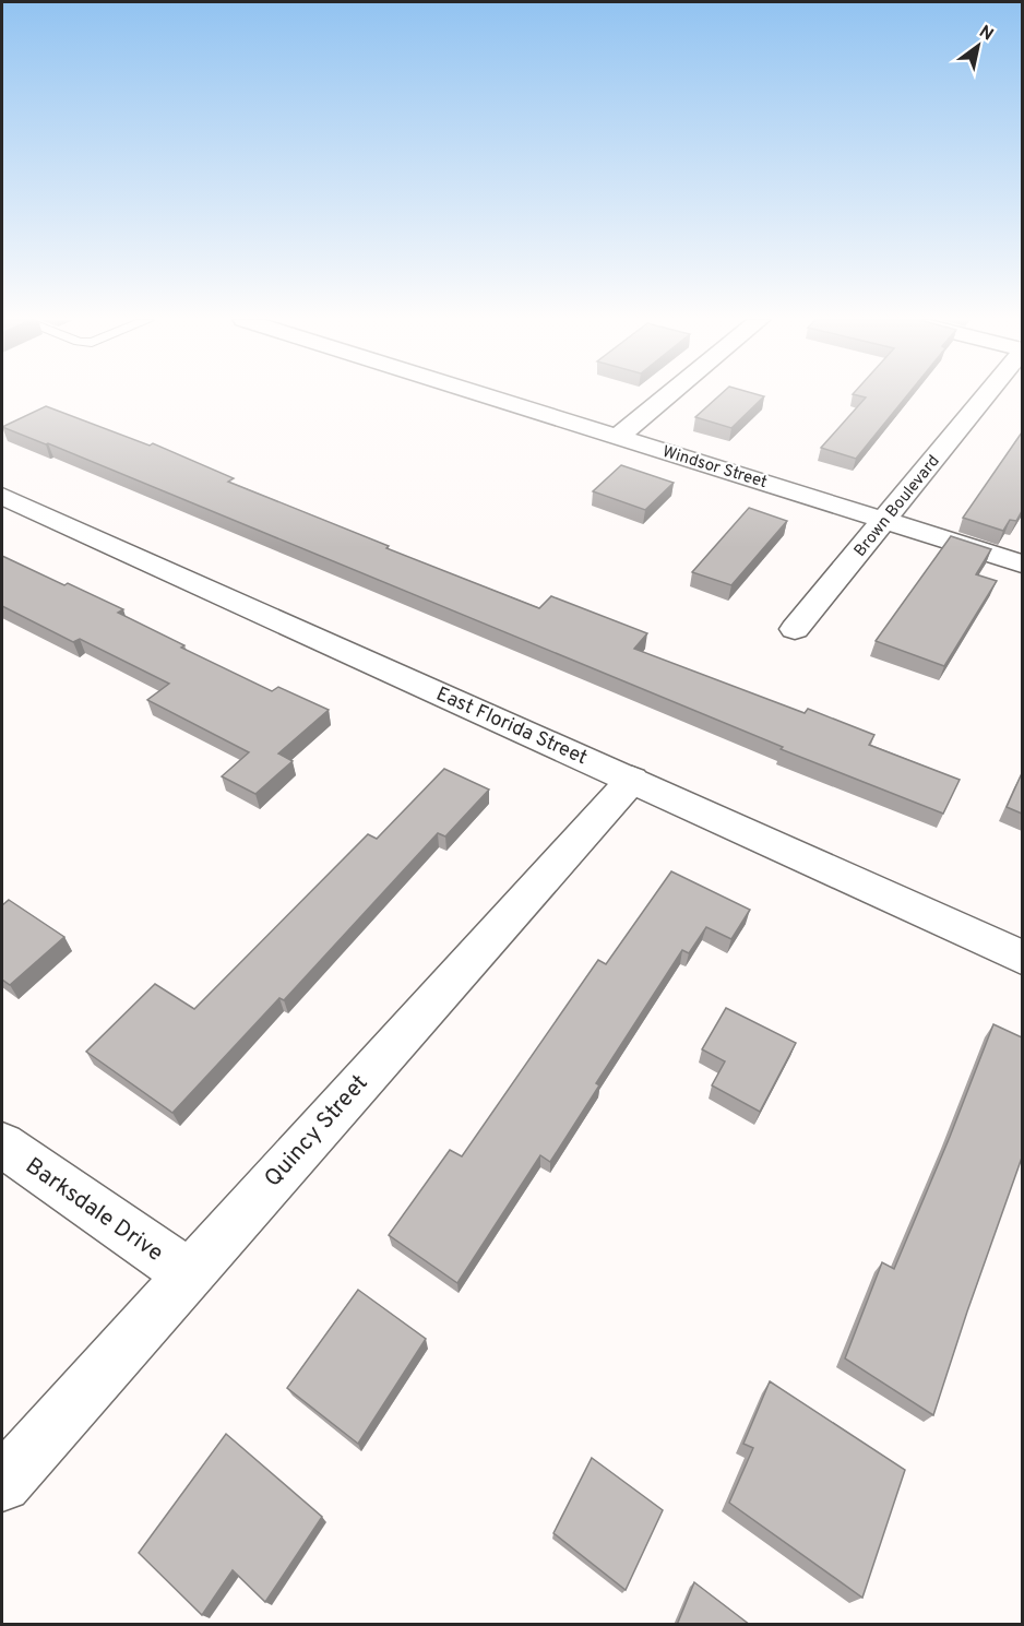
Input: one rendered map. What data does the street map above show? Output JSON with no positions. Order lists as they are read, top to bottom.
{
  "streets": {
    "street": [
      "Windsor Street",
      "Brown Boulevard",
      "East Florida Street",
      "Quincy Street",
      "Barksdale Drive"
    ]
  },
  "crossings": [
    ["Windsor Street", "Brown Boulevard"],
    ["East Florida Street", "Quincy Street"],
    ["Quincy Street", "Barksdale Drive"]
  ],
  "north": "top right"
}
